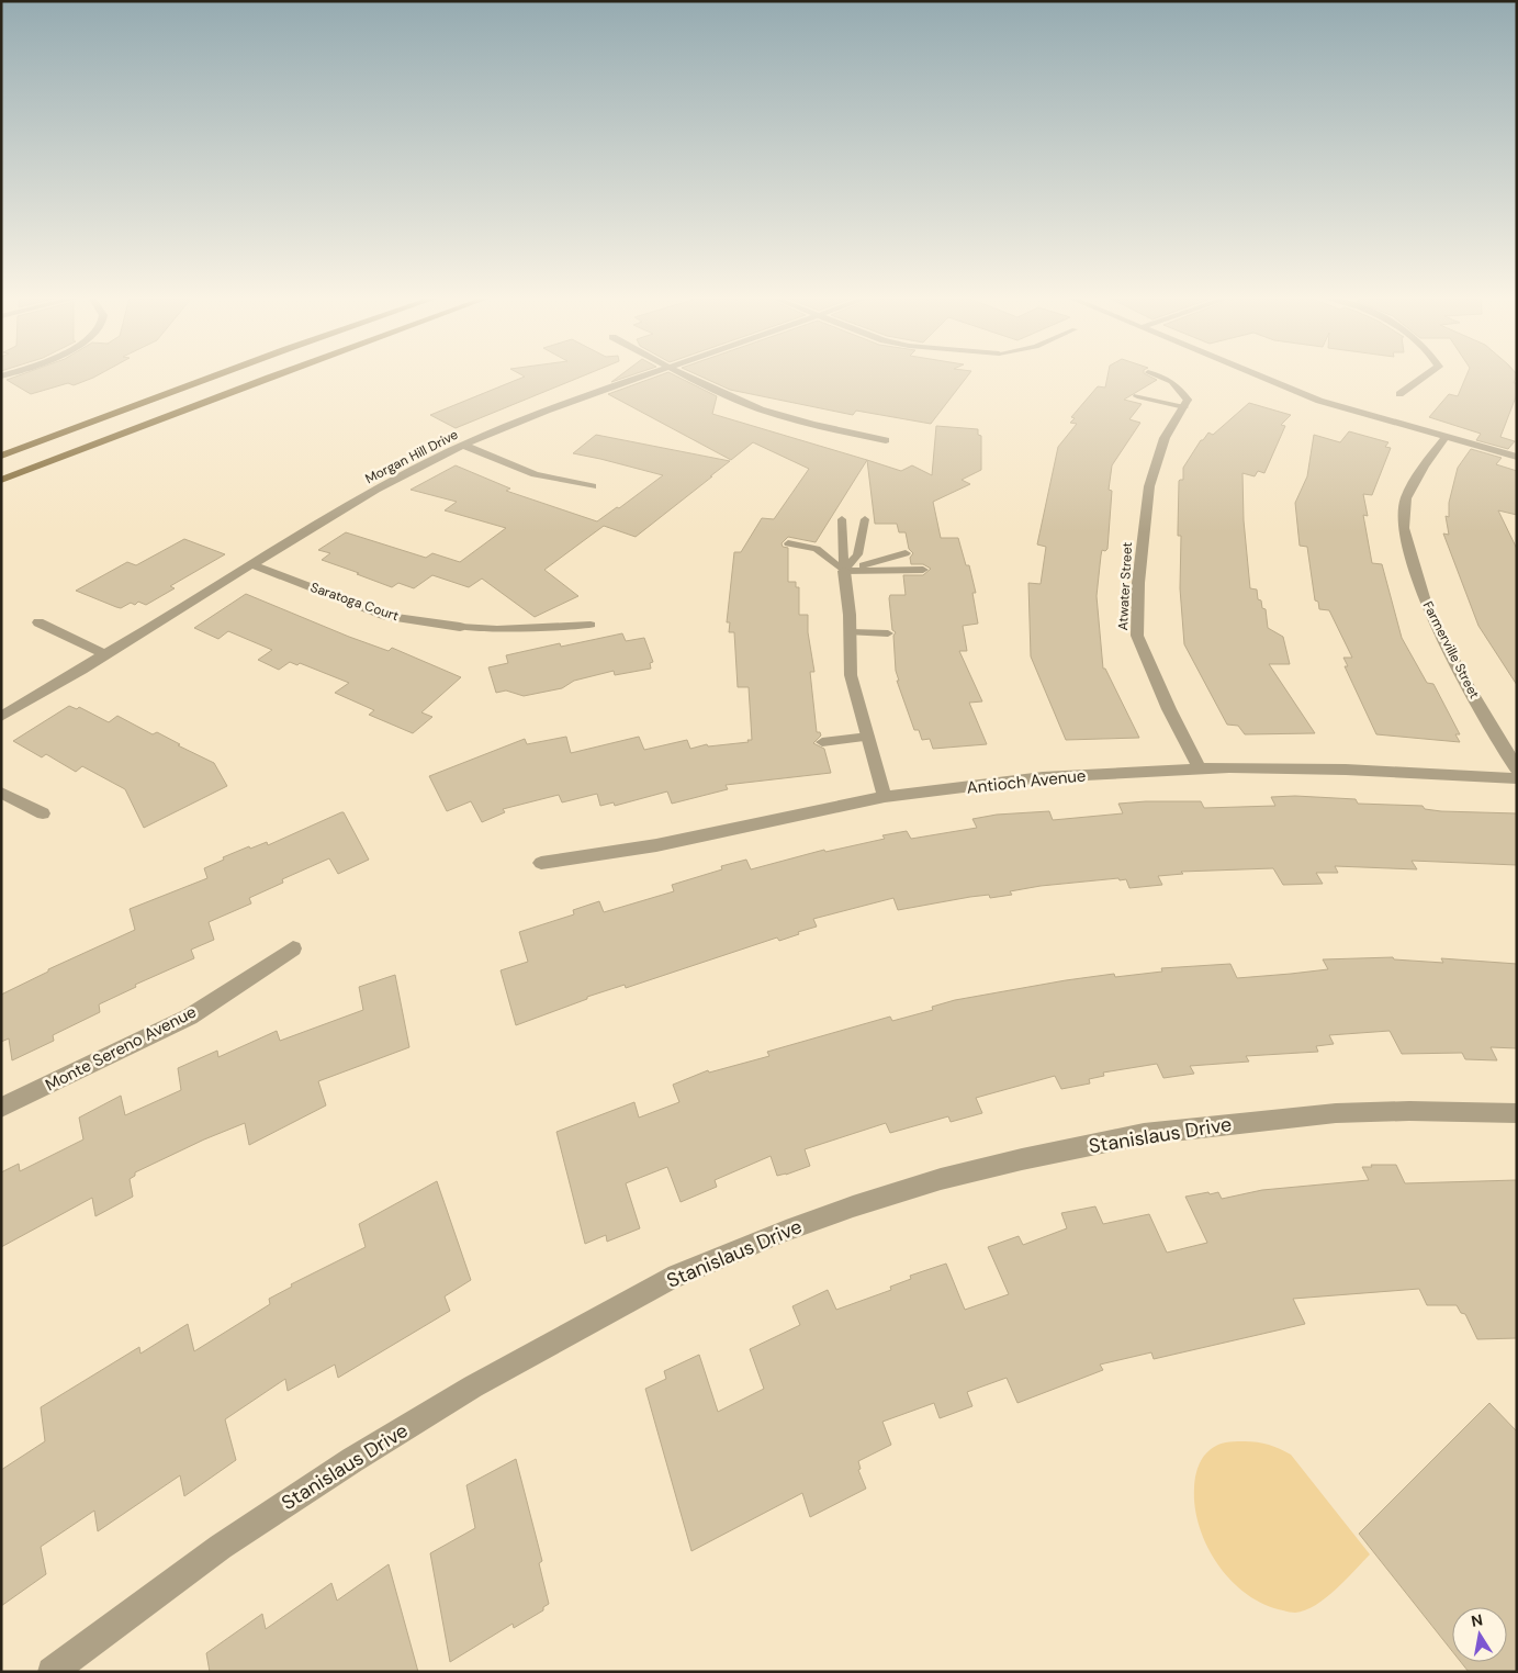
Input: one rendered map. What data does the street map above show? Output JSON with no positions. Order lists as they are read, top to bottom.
{
  "streets": {
    "street": [
      "Morgan Hill Drive",
      "Atwater Street",
      "Saratoga Court",
      "Farmerville Street",
      "Antioch Avenue",
      "Monte Sereno Avenue",
      "Stanislaus Drive"
    ]
  },
  "crossings": [
    ["Morgan Hill Drive", "Saratoga Court"],
    ["Atwater Street", "Antioch Avenue"]
  ],
  "north": "top"
}
